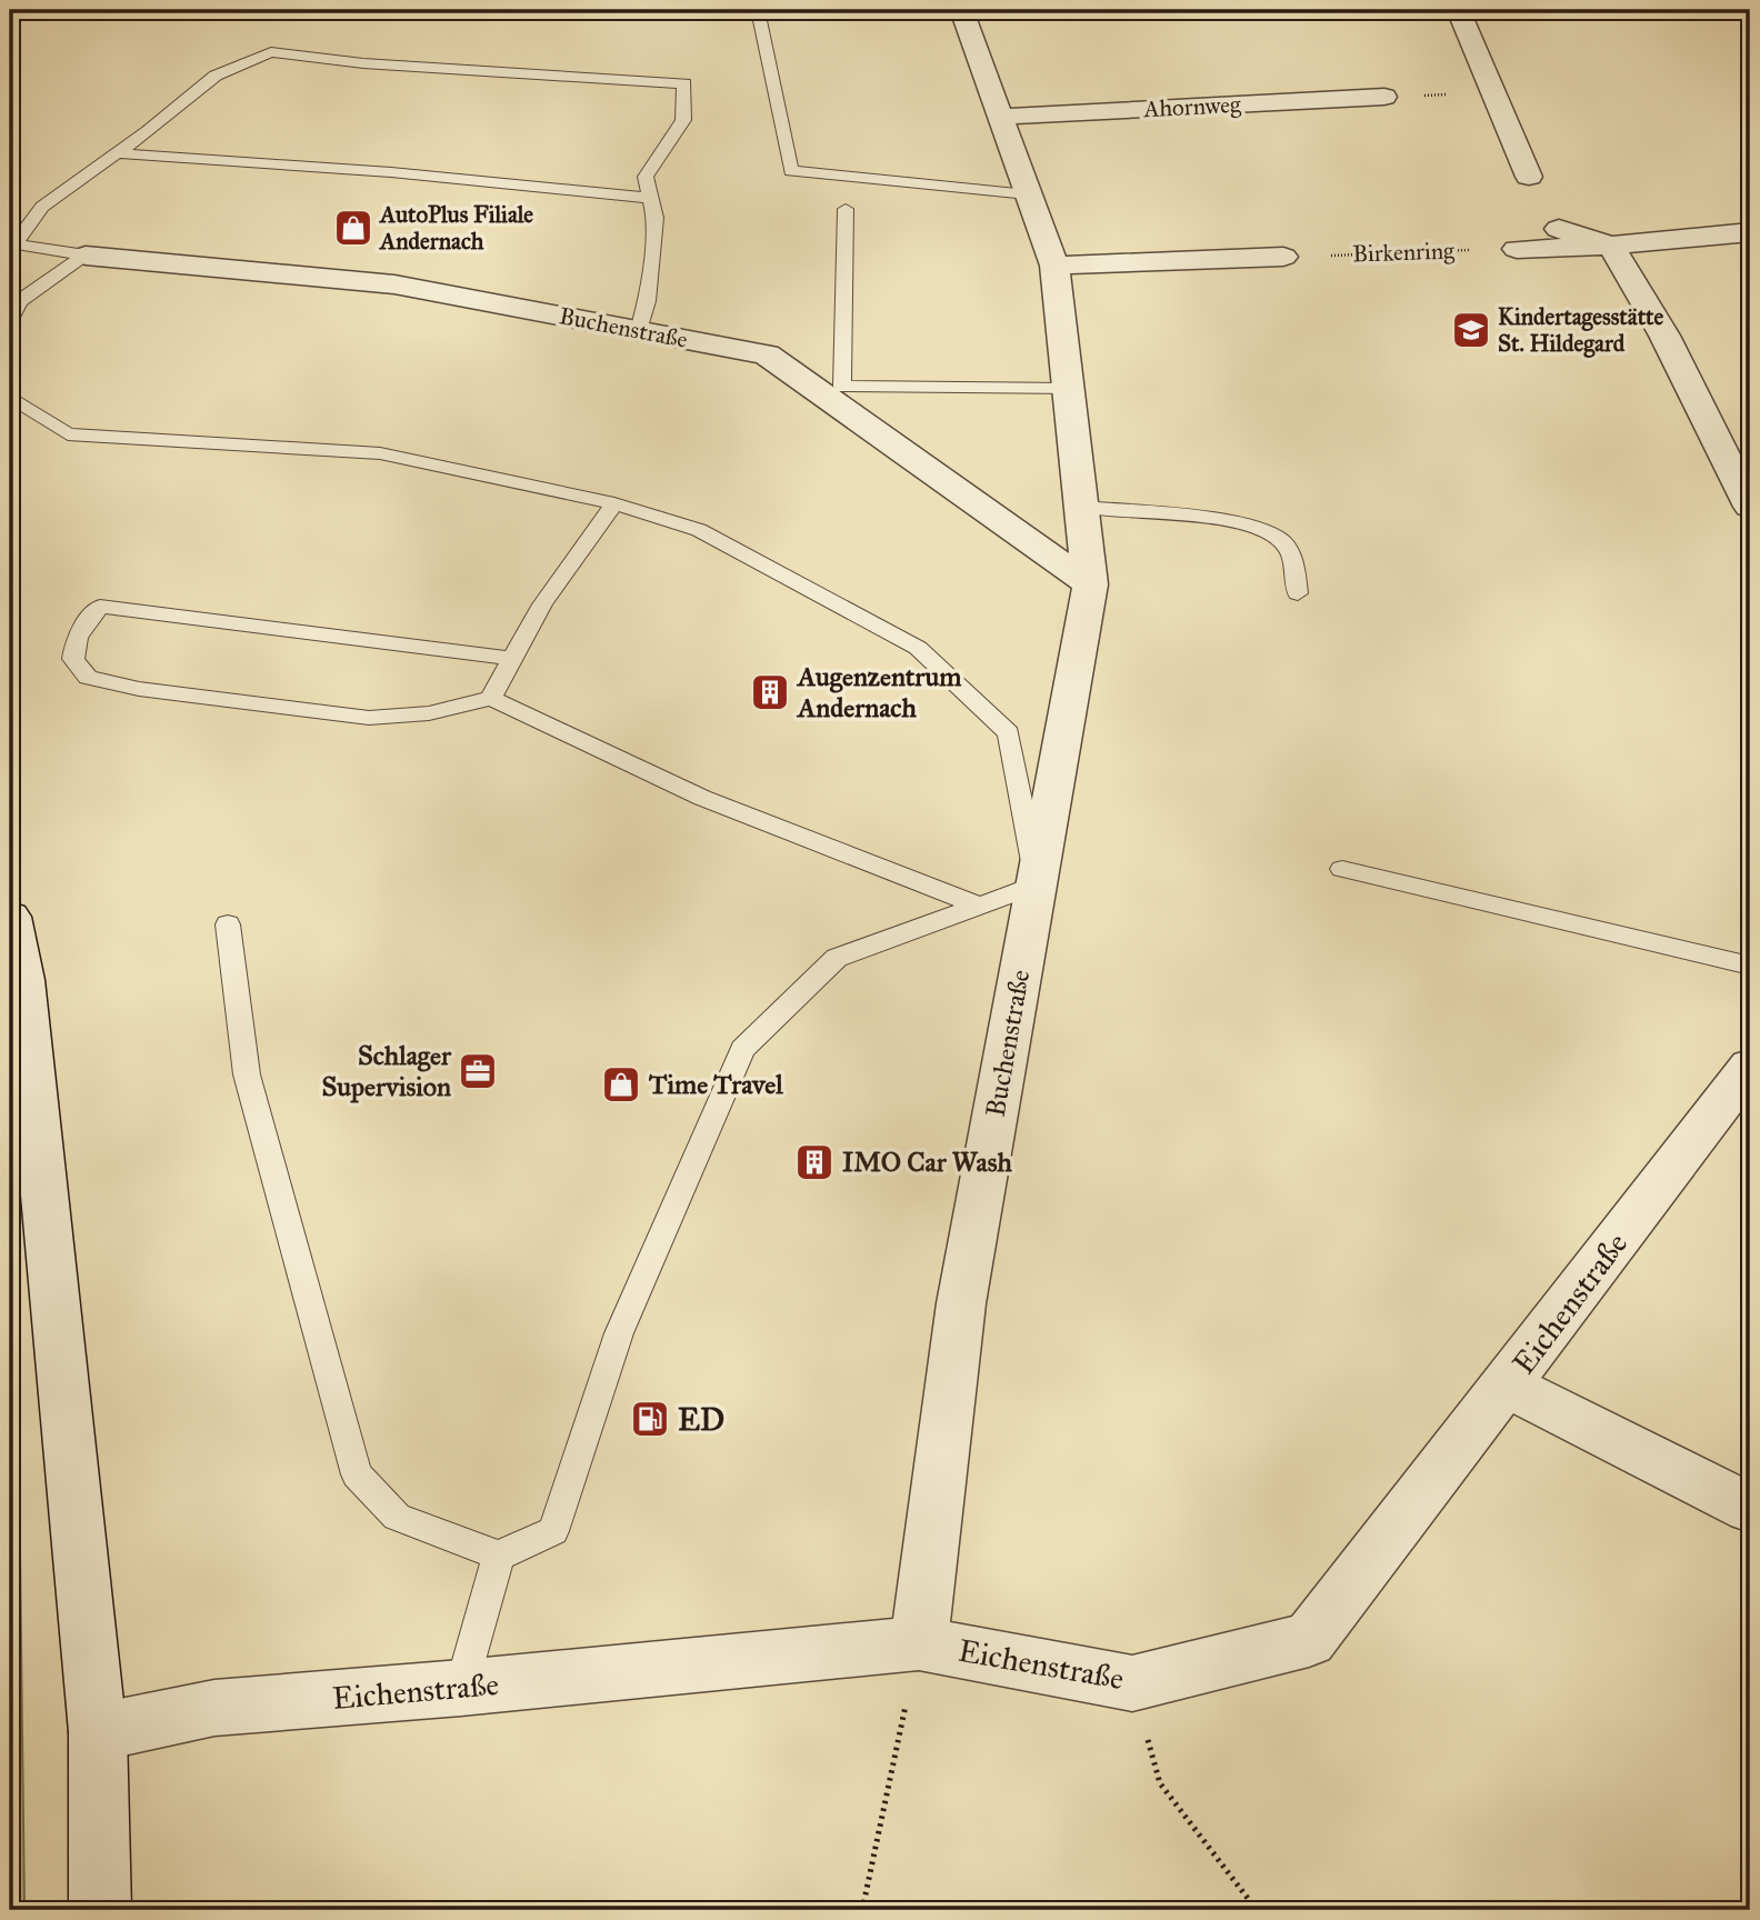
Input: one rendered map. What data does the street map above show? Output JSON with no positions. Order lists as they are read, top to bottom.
{
  "streets": {
    "street": ["Ahornweg", "Buchenstraße", "Eichenstraße"],
    "path": ["Birkenring"]
  },
  "crossings": [
    ["Ahornweg", "Buchenstraße"],
    ["Buchenstraße", "Eichenstraße"]
  ],
  "places": {
    "shop": ["AutoPlus Filiale Andernach", "Time Travel"],
    "school or university": ["Kindertagesstätte St. Hildegard"],
    "building": ["Augenzentrum Andernach", "IMO Car Wash"],
    "office": ["Schlager Supervision"],
    "fuel station": ["ED"]
  }
}
